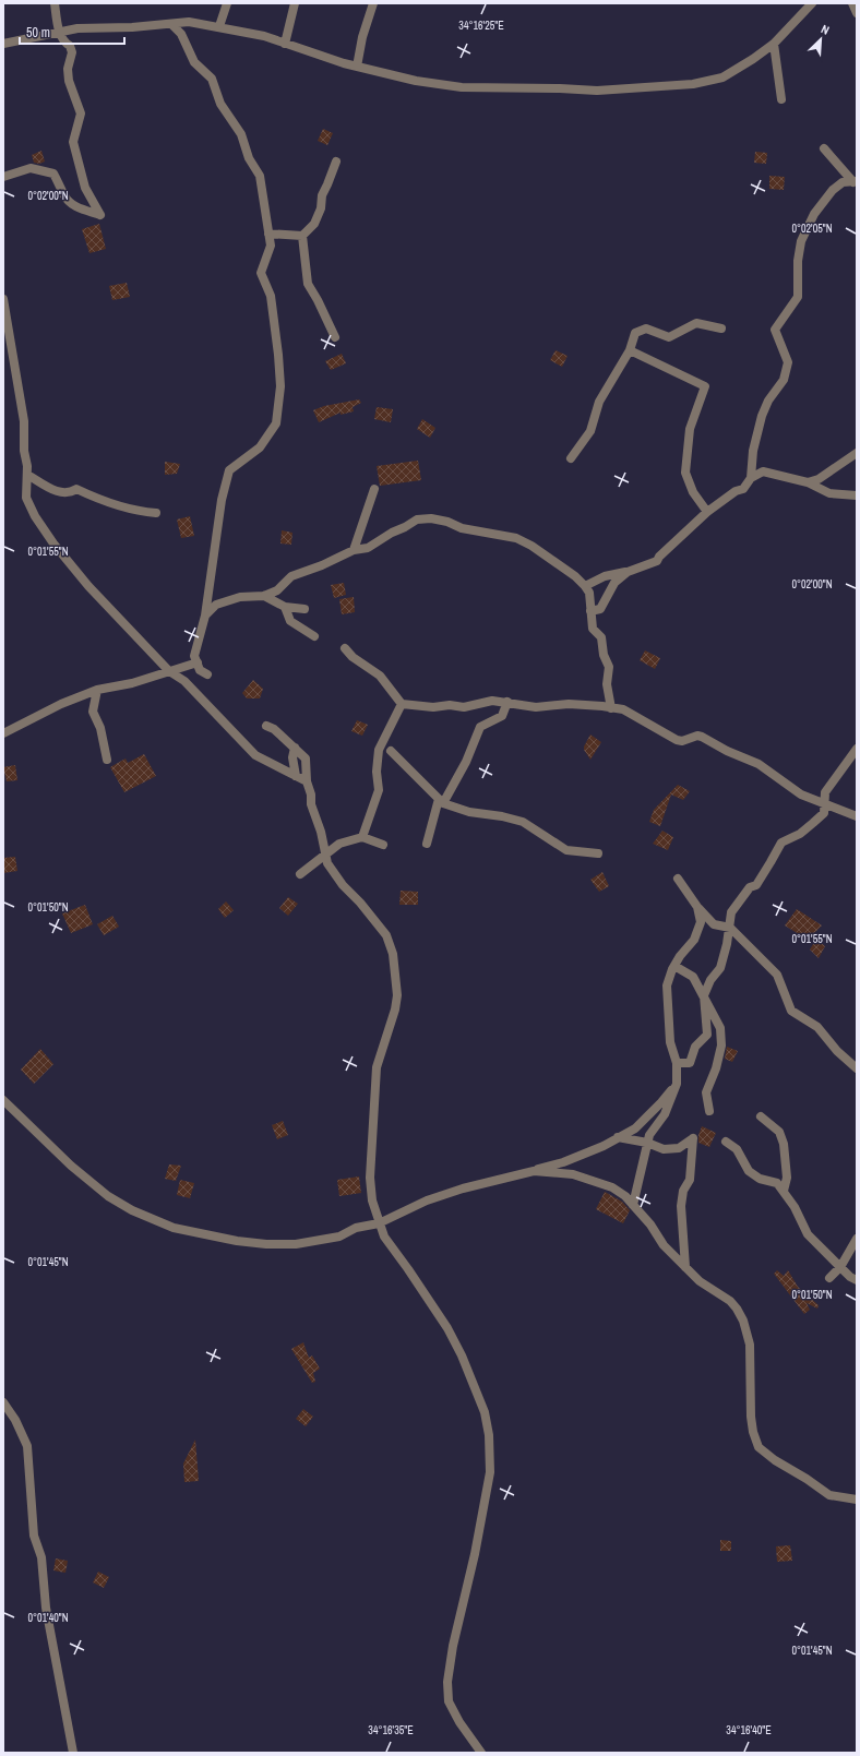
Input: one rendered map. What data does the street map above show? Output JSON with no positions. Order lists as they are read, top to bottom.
{
  "scale_bar": "50 m",
  "north": "top right",
  "coordinates": [
    "34°16'25\"E",
    "0°02'00\"N",
    "0°02'05\"N",
    "0°01'55\"N",
    "0°01'50\"N",
    "0°01'45\"N",
    "0°01'40\"N",
    "34°16'35\"E",
    "34°16'40\"E"
  ]
}
